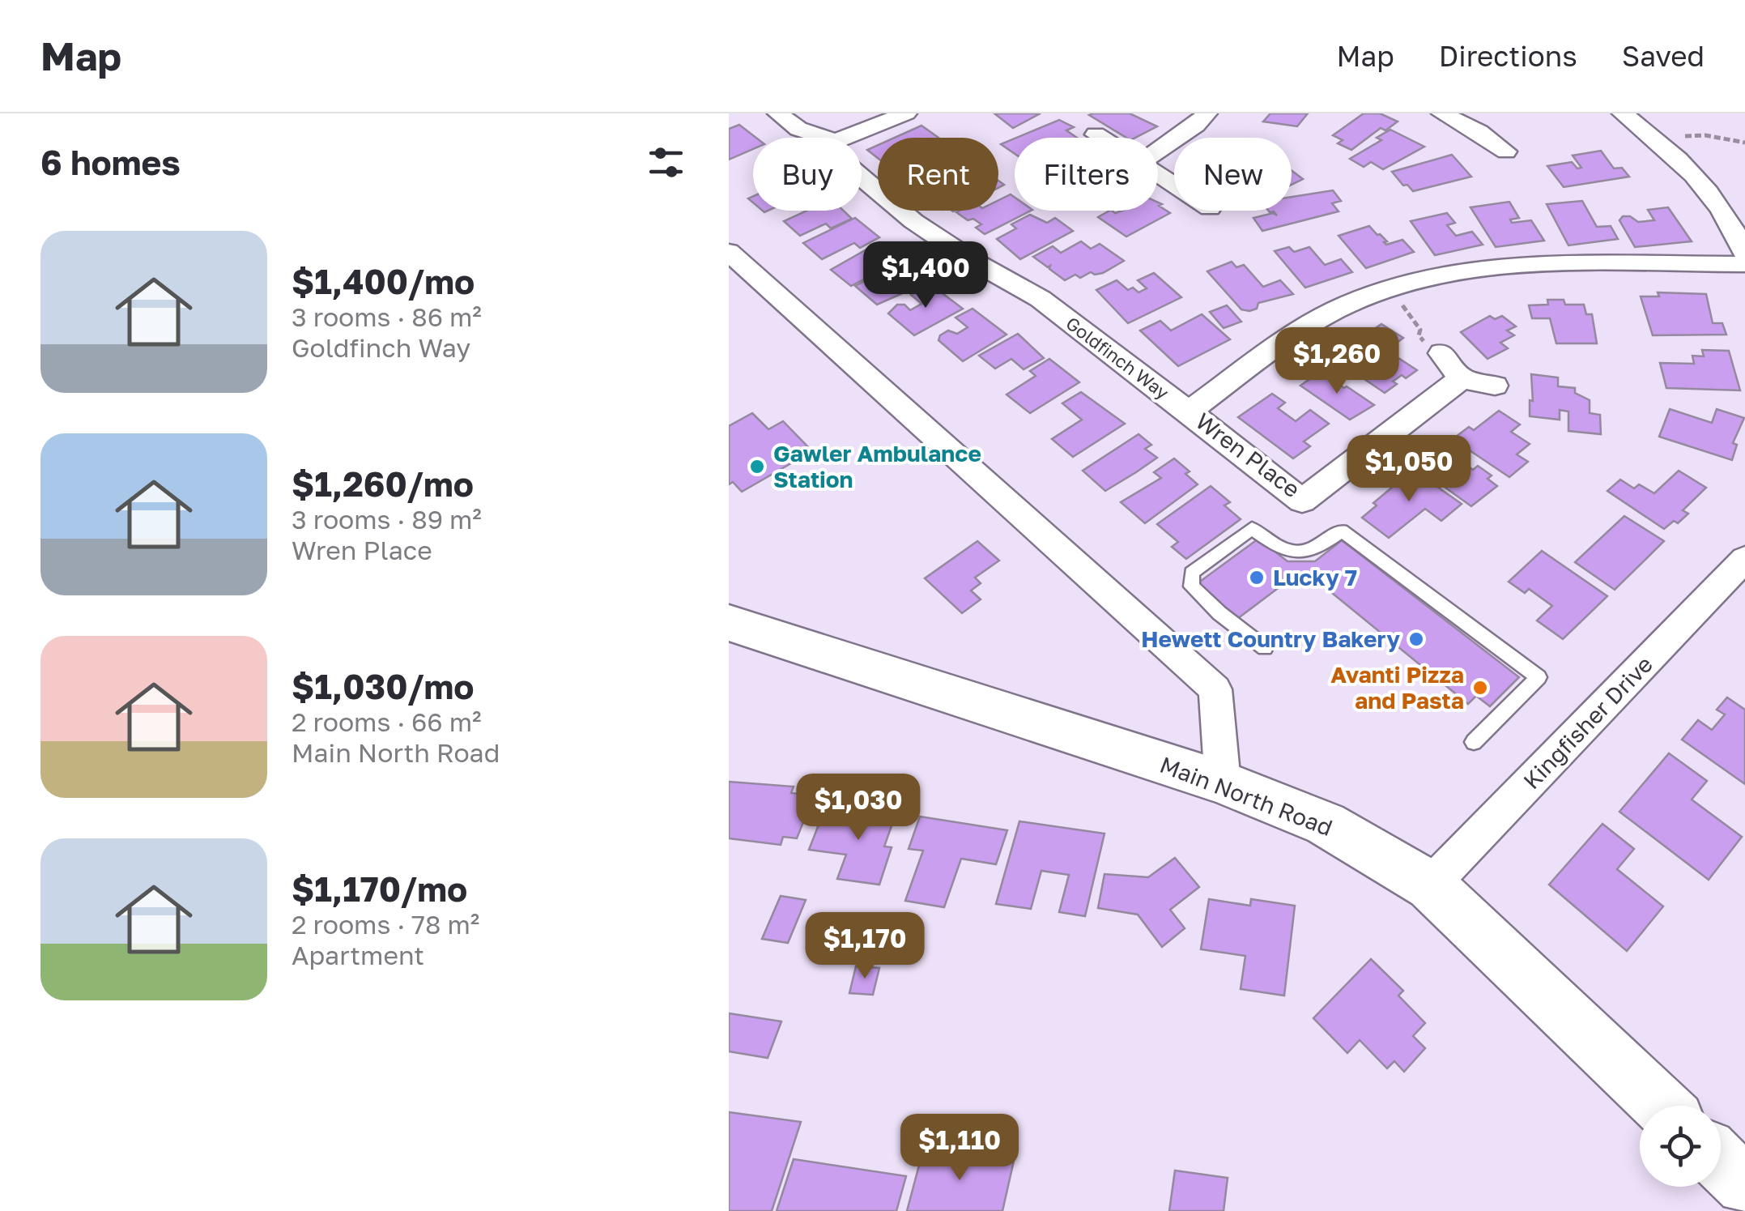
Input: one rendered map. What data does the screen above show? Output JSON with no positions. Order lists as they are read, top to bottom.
{
  "streets": {
    "main road": ["Main North Road"],
    "street": ["Goldfinch Way", "Wren Place", "Kingfisher Drive"]
  },
  "crossings": [
    ["Goldfinch Way", "Wren Place"],
    ["Kingfisher Drive", "Main North Road"]
  ],
  "places": [
    "Gawler Ambulance Station",
    "Lucky 7",
    "Hewett Country Bakery",
    "Avanti Pizza and Pasta"
  ],
  "page": {
    "header": "Map",
    "nav": ["Map", "Directions", "Saved"],
    "heading": "6 homes",
    "chip": [
      "Buy",
      "Rent",
      "Filters",
      "New"
    ],
    "list": [
      {
        "name": "$1,400/mo",
        "note": "3 rooms · 86 m² · Goldfinch Way"
      },
      {
        "name": "$1,260/mo",
        "note": "3 rooms · 89 m² · Wren Place"
      },
      {
        "name": "$1,030/mo",
        "note": "2 rooms · 66 m² · Main North Road"
      },
      {
        "name": "$1,170/mo",
        "note": "2 rooms · 78 m² · Apartment"
      }
    ],
    "price": [
      "$1,400",
      "$1,260",
      "$1,050",
      "$1,030",
      "$1,170",
      "$1,110"
    ]
  }
}
